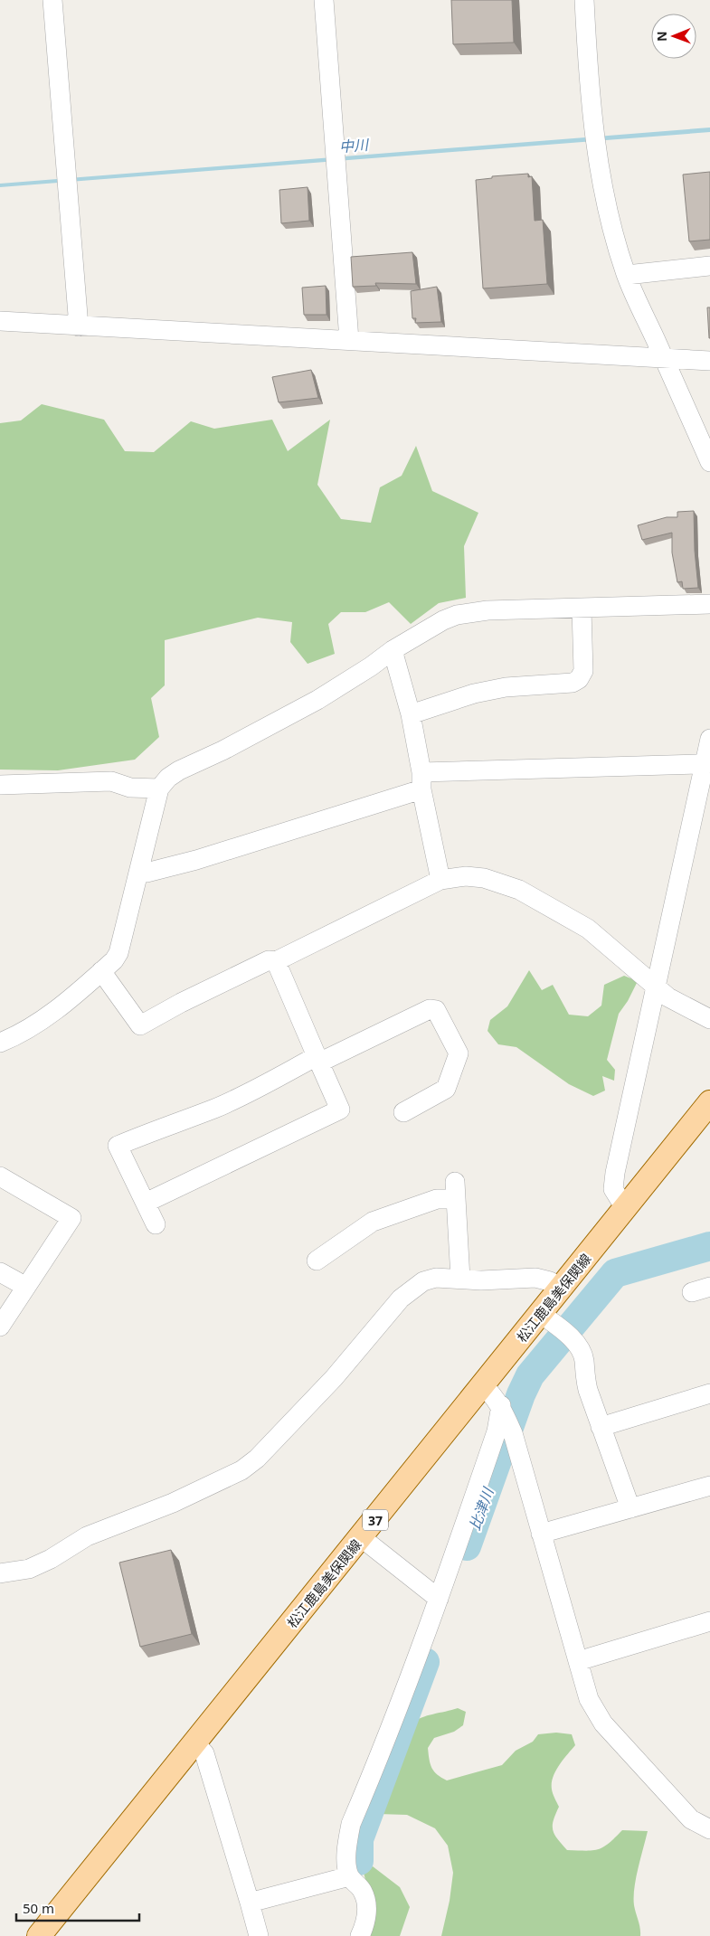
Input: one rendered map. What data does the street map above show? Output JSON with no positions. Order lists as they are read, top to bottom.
{
  "streets": {
    "main road": ["松江鹿島美保関線", "37"]
  },
  "water": ["中川", "比津川"],
  "scale_bar": "50 m",
  "north": "left"
}
